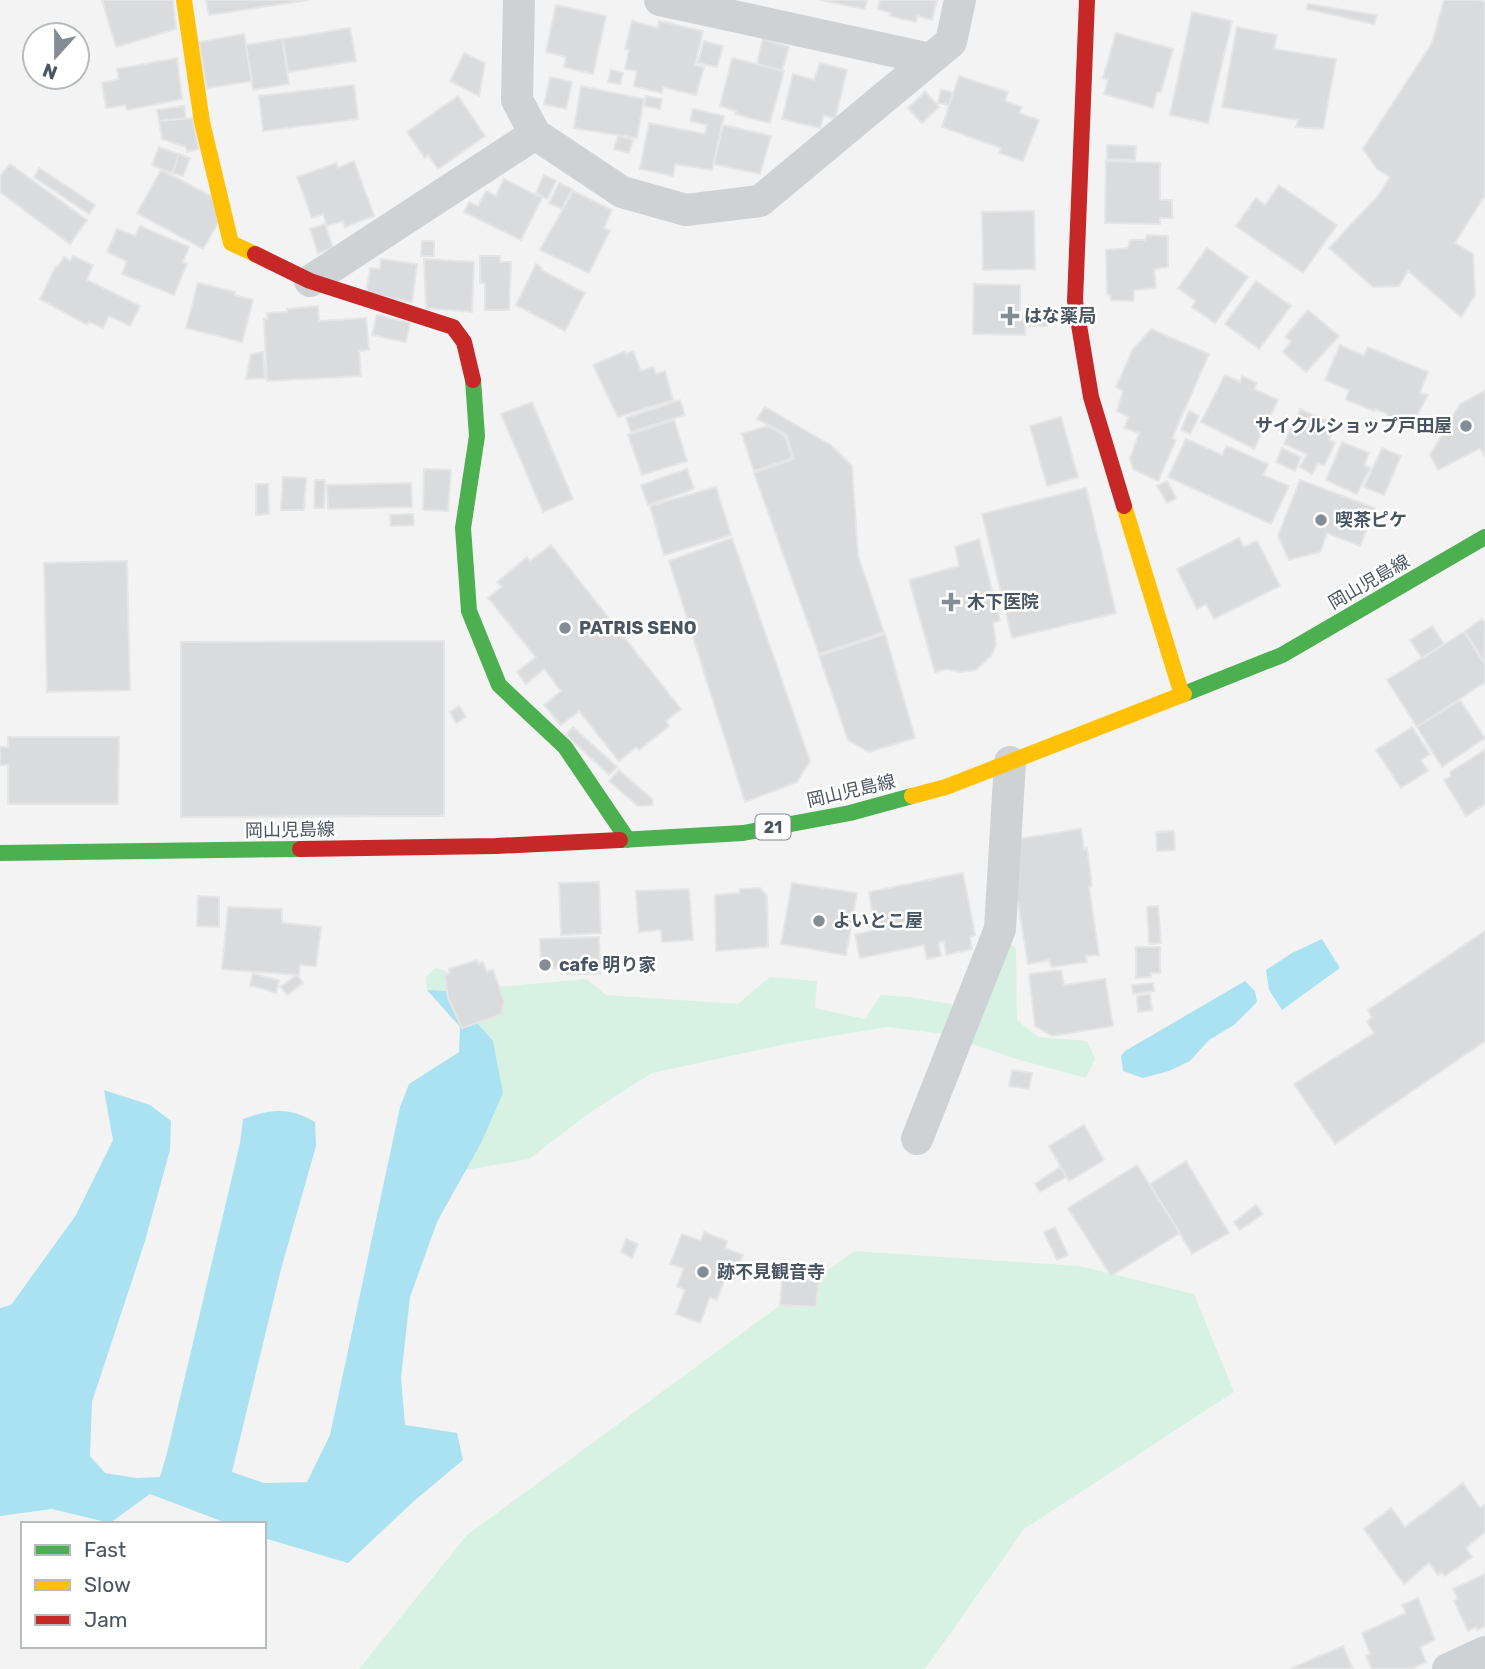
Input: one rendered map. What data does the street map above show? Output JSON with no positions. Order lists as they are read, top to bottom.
{
  "streets": {
    "street": ["岡山児島線", "21"]
  },
  "places": {
    "health": ["はな薬局", "木下医院"],
    "other": [
      "サイクルショップ戸田屋",
      "喫茶ピケ",
      "PATRIS SENO",
      "よいとこ屋",
      "cafe 明り家",
      "跡不見観音寺"
    ]
  },
  "legend": ["Fast", "Slow", "Jam"],
  "north": "bottom"
}
